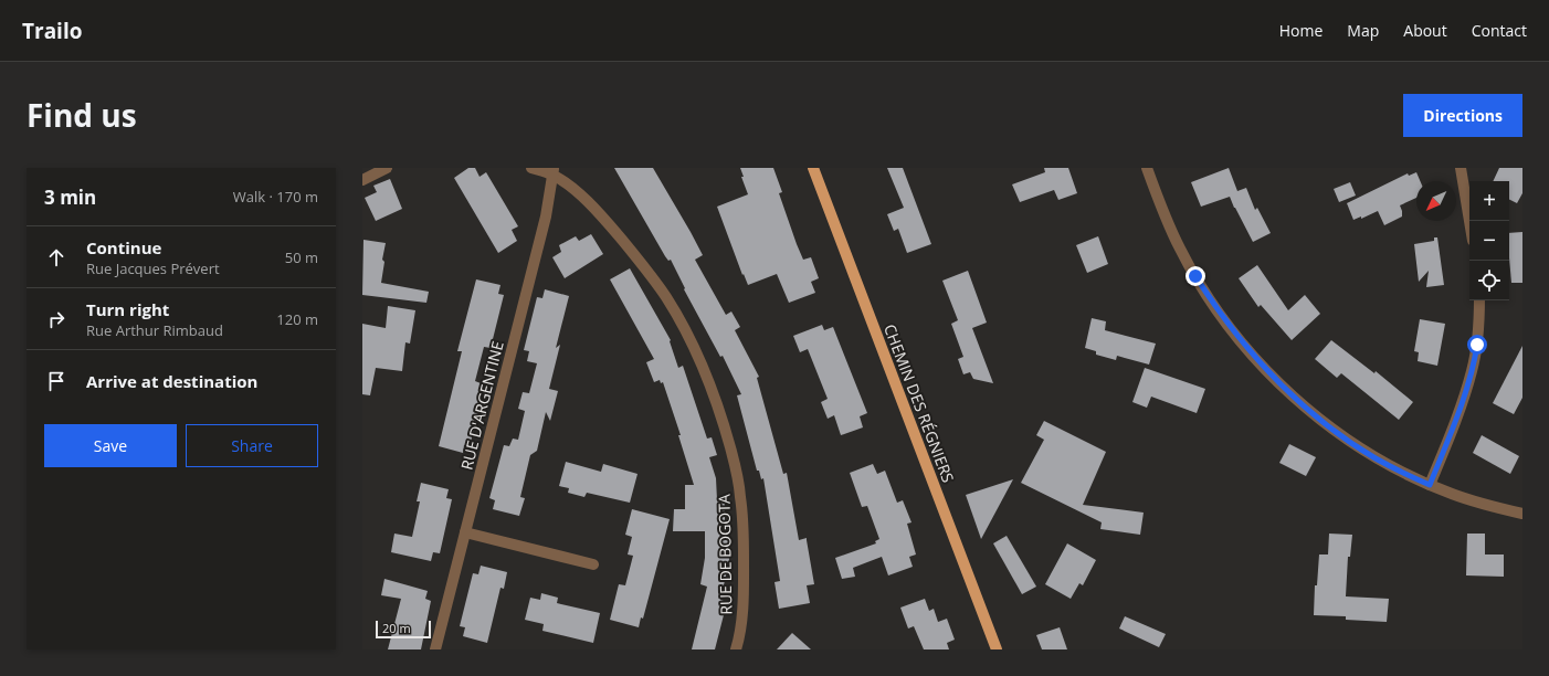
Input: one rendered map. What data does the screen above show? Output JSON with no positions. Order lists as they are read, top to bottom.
{
  "streets": {
    "main road": ["CHEMIN DES RÉGNIERS"],
    "street": ["RUE D'ARGENTINE", "RUE DE BOGOTA"]
  },
  "crossings": [
    ["RUE D'ARGENTINE", "RUE DE BOGOTA"]
  ],
  "scale_bar": "20 m",
  "north": "bottom left",
  "page": {
    "header": "Trailo",
    "nav": [
      "Home",
      "Map",
      "About",
      "Contact"
    ],
    "title": "Find us",
    "buttons": [
      "Directions",
      ["Save", "Share"]
    ],
    "heading": ["3 min", "Walk · 170 m"],
    "map_buttons": ["+", "−"],
    "list": [
      ["Continue", "Rue Jacques Prévert", "50 m"],
      ["Turn right", "Rue Arthur Rimbaud", "120 m"],
      "Arrive at destination"
    ],
    "scale": "20 m"
  }
}
